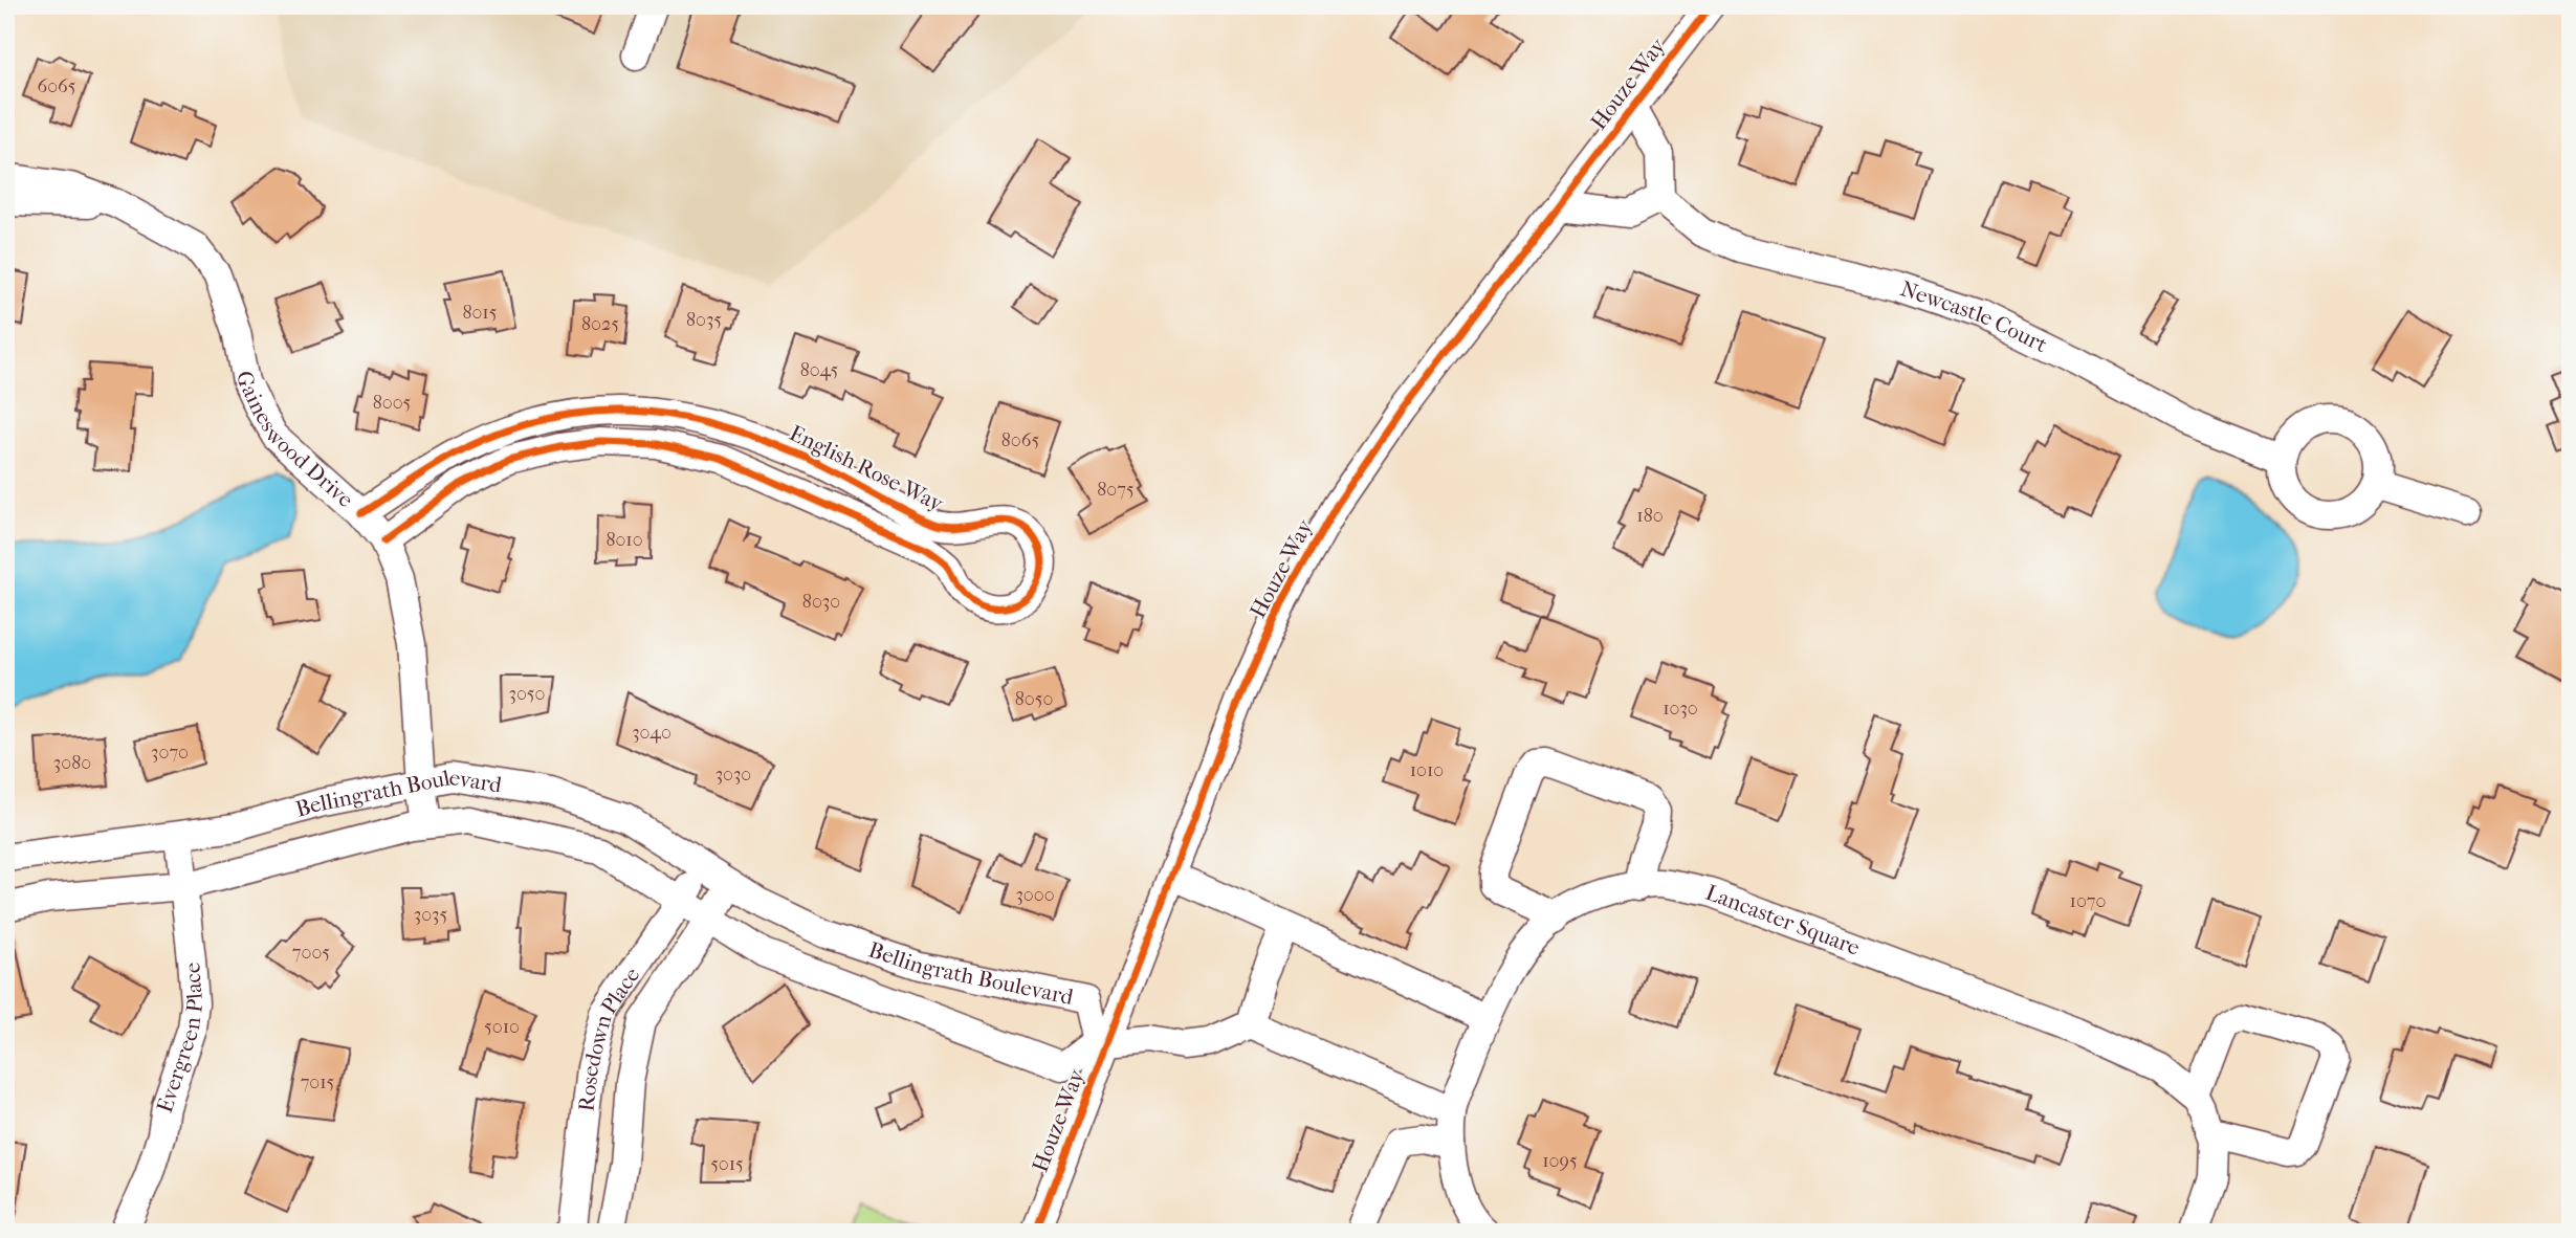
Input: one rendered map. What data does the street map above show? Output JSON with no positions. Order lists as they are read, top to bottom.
{
  "streets": {
    "street": [
      "Houze Way",
      "Newcastle Court",
      "Gaineswood Drive",
      "English Rose Way",
      "Bellingrath Boulevard",
      "Lancaster Square",
      "Evergreen Place",
      "Rosedown Place"
    ]
  },
  "crossings": [
    ["Houze Way", "Bellingrath Boulevard"],
    ["Gaineswood Drive", "English Rose Way"],
    ["Gaineswood Drive", "Bellingrath Boulevard"],
    ["Bellingrath Boulevard", "Evergreen Place"],
    ["Bellingrath Boulevard", "Rosedown Place"]
  ],
  "house_numbers": [
    "6065",
    "8015",
    "8035",
    "8025",
    "8045",
    "8005",
    "8065",
    "8075",
    "180",
    "8010",
    "8030",
    "3050",
    "8050",
    "1030",
    "3040",
    "3070",
    "3080",
    "1010",
    "3030",
    "3000",
    "1070",
    "3035",
    "7005",
    "5010",
    "7015",
    "1095",
    "5015"
  ]
}
